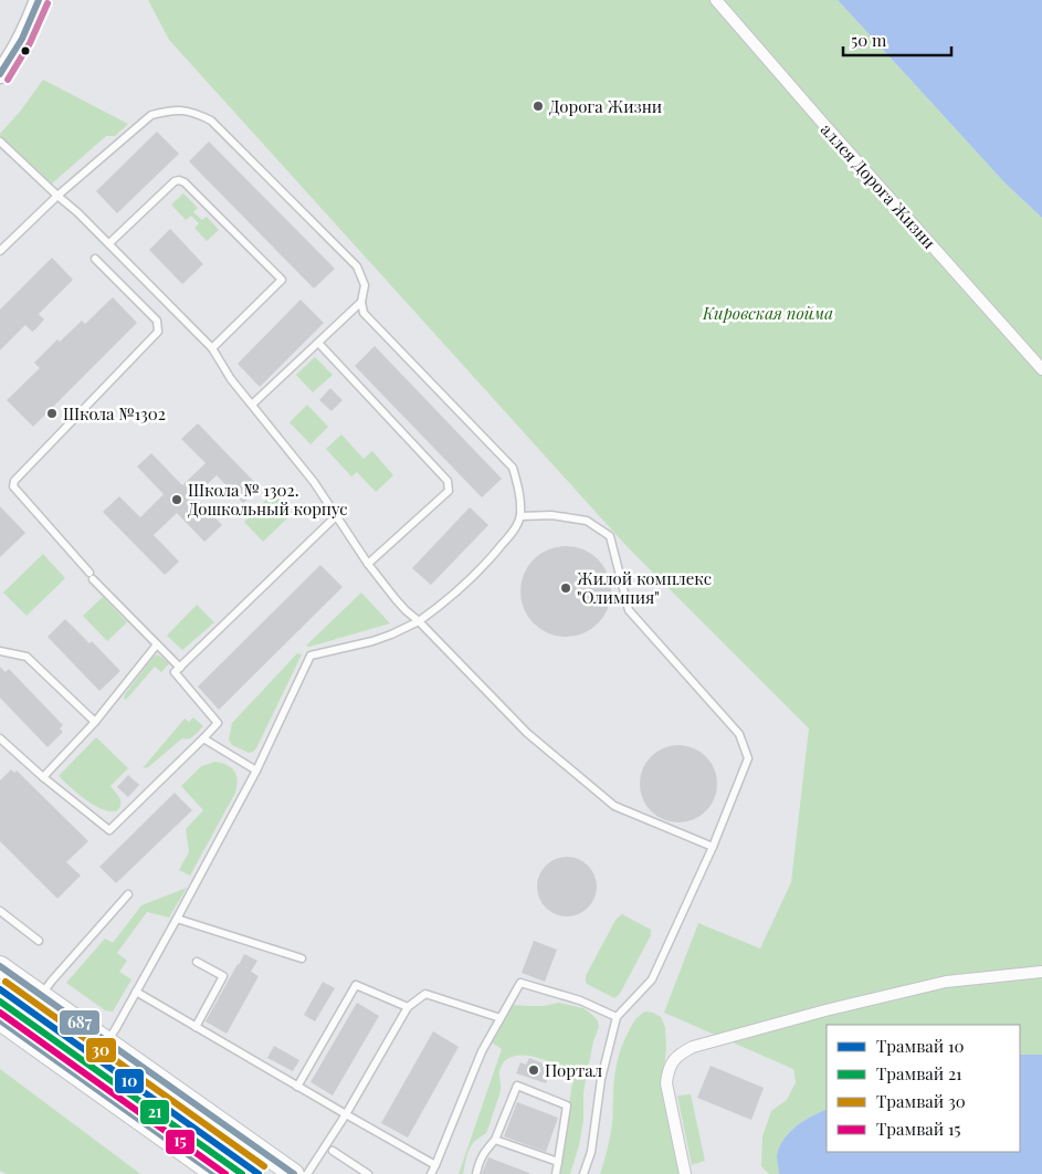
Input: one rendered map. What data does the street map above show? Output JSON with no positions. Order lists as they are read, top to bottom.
{
  "streets": {
    "street": ["аллея Дорога Жизни"]
  },
  "parks": ["Кировская пойма"],
  "places": [
    "Дорога Жизни",
    "Школа №1302",
    "Школа № 1302. Дошкольный корпус",
    "Жилой комплекс \"Олимпия\"",
    "Портал"
  ],
  "lines": [
    "transit line 687",
    "tram line 30",
    "tram line 10",
    "tram line 21",
    "tram line 15"
  ],
  "legend": [
    "Трамвай 10",
    "Трамвай 21",
    "Трамвай 30",
    "Трамвай 15"
  ],
  "scale_bar": "50 m"
}
